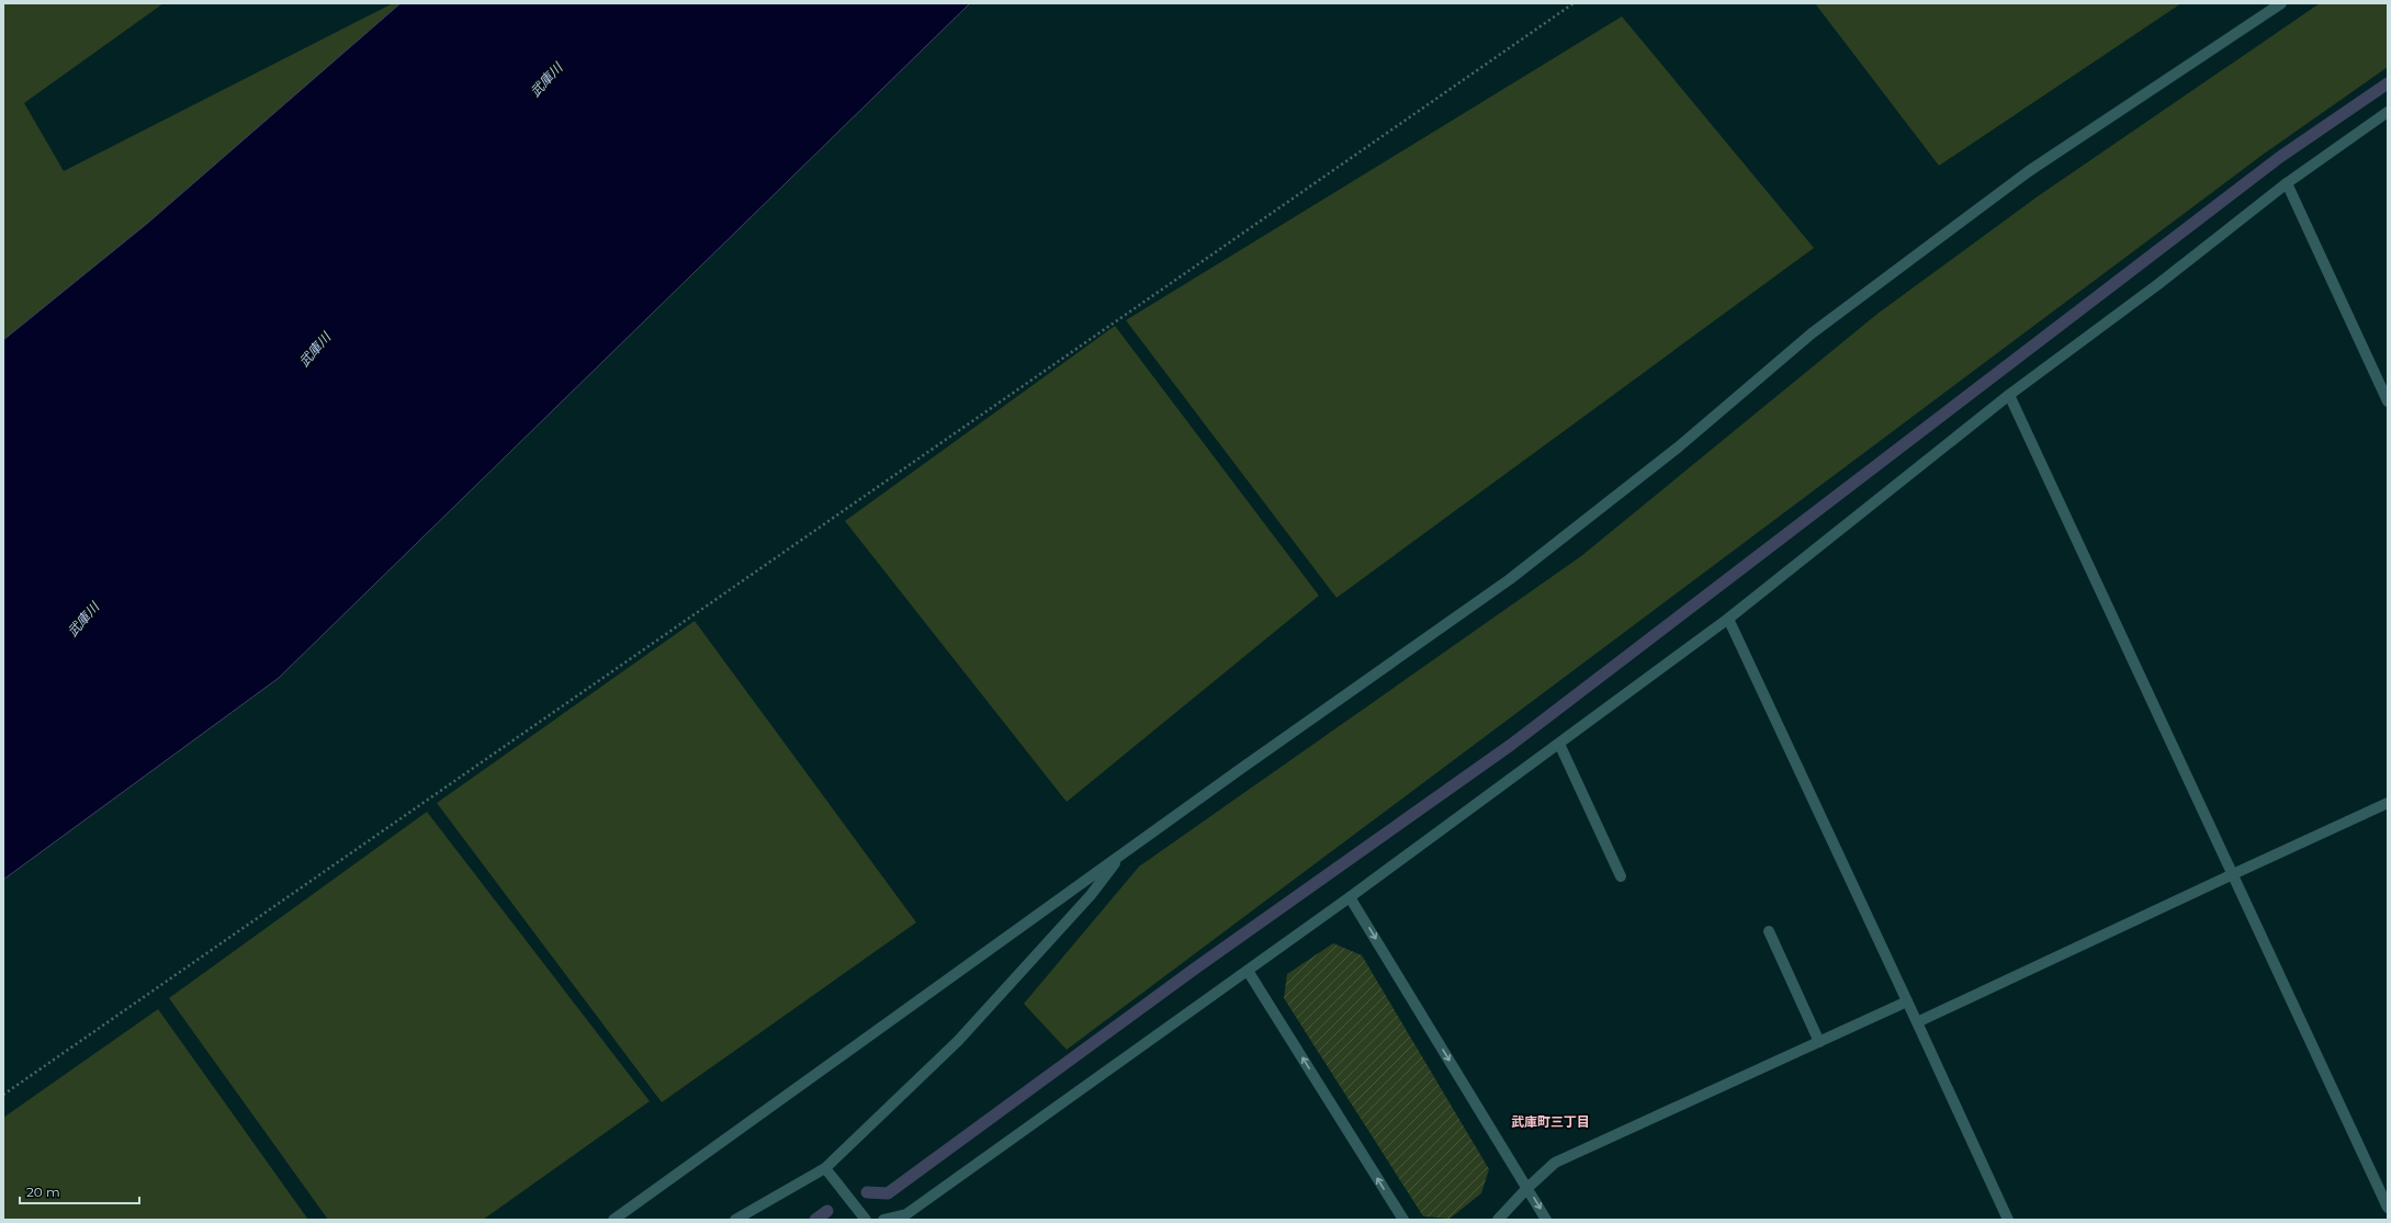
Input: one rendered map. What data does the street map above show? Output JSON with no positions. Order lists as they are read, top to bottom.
{
  "districts": ["武庫町三丁目"],
  "water": ["武庫川"],
  "scale_bar": "20 m"
}
